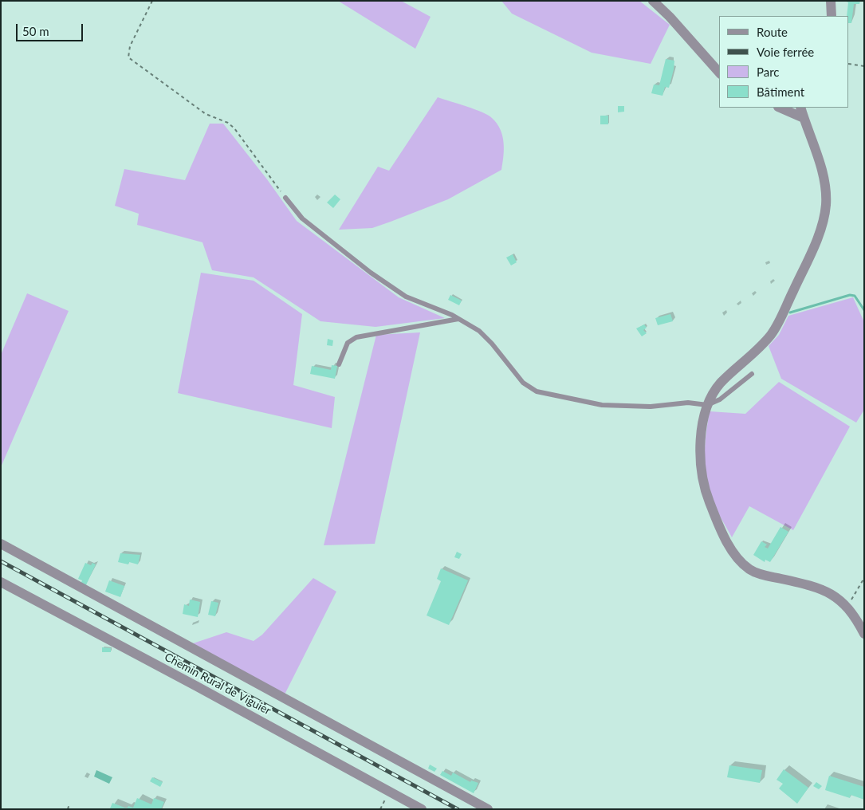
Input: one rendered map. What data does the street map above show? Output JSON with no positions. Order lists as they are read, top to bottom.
{
  "streets": {
    "street": ["Chemin Rural de Viguier"]
  },
  "legend": [
    "Route",
    "Voie ferrée",
    "Parc",
    "Bâtiment"
  ],
  "scale_bar": "50 m"
}
